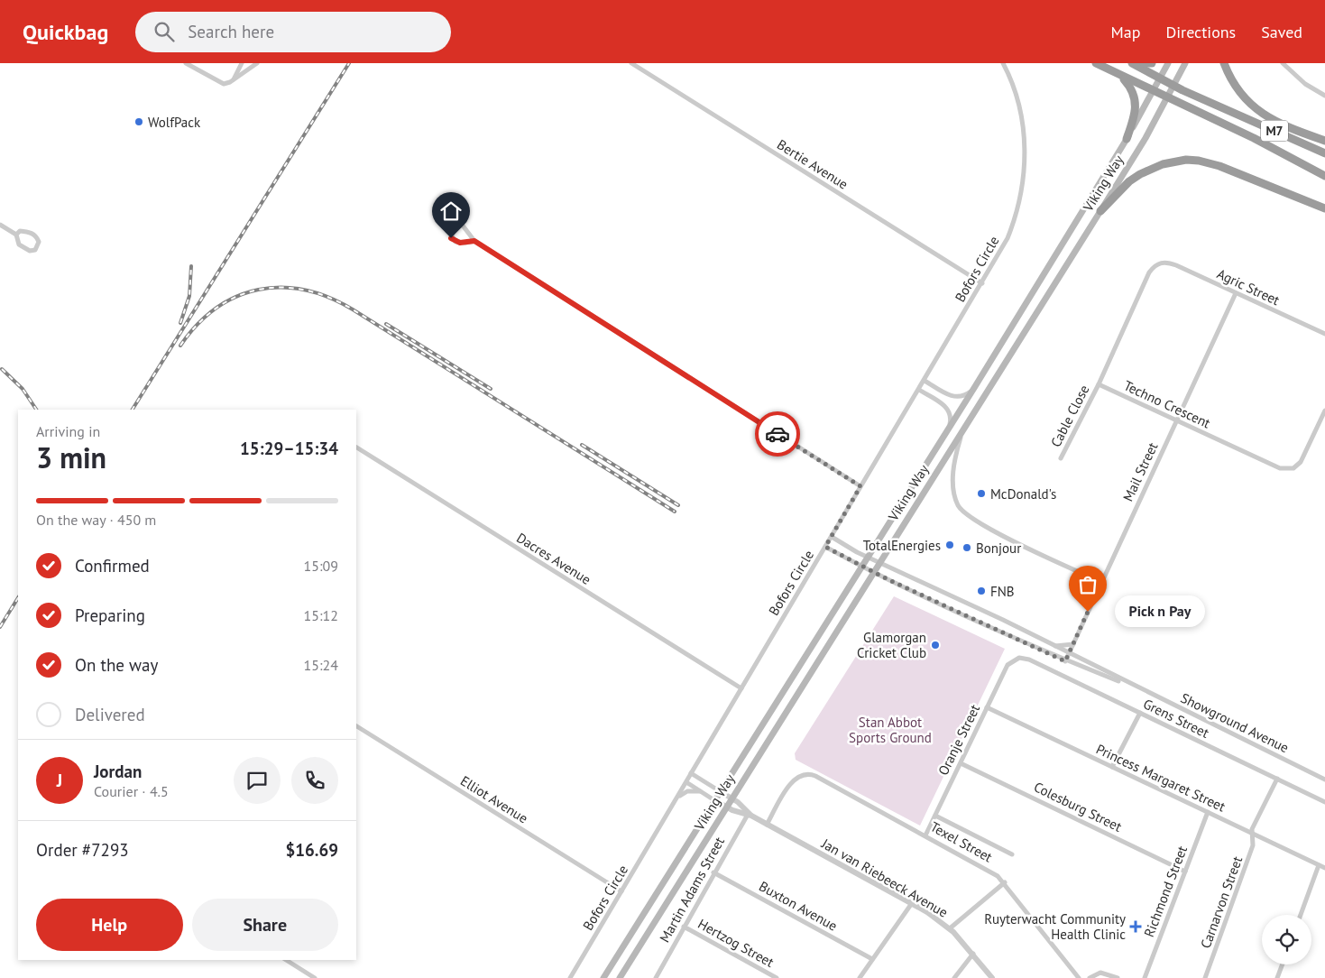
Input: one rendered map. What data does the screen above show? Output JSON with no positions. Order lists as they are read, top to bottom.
{
  "streets": {
    "highway": ["M7"],
    "main road": ["Viking Way"],
    "street": [
      "Bertie Avenue",
      "Bofors Circle",
      "Agric Street",
      "Techno Crescent",
      "Cable Close",
      "Mail Street",
      "Dacres Avenue",
      "Grens Street",
      "Showground Avenue",
      "Oranje Street",
      "Princess Margaret Street",
      "Elliot Avenue",
      "Colesburg Street",
      "Texel Street",
      "Jan van Riebeeck Avenue",
      "Martin Adams Street",
      "Richmond Street",
      "Carnarvon Street",
      "Buxton Avenue",
      "Hertzog Street"
    ]
  },
  "crossings": [
    ["M7", "Viking Way"],
    ["Bertie Avenue", "Bofors Circle"],
    ["Viking Way", "Showground Avenue"],
    ["Viking Way", "Jan van Riebeeck Avenue"],
    ["Bofors Circle", "Dacres Avenue"],
    ["Bofors Circle", "Showground Avenue"],
    ["Bofors Circle", "Elliot Avenue"],
    ["Bofors Circle", "Jan van Riebeeck Avenue"],
    ["Agric Street", "Techno Crescent"],
    ["Agric Street", "Cable Close"],
    ["Agric Street", "Mail Street"],
    ["Techno Crescent", "Cable Close"],
    ["Techno Crescent", "Mail Street"],
    ["Mail Street", "Showground Avenue"],
    ["Grens Street", "Oranje Street"],
    ["Grens Street", "Carnarvon Street"],
    ["Oranje Street", "Princess Margaret Street"],
    ["Oranje Street", "Colesburg Street"],
    ["Oranje Street", "Texel Street"],
    ["Princess Margaret Street", "Richmond Street"],
    ["Princess Margaret Street", "Carnarvon Street"],
    ["Colesburg Street", "Richmond Street"],
    ["Texel Street", "Jan van Riebeeck Avenue"],
    ["Jan van Riebeeck Avenue", "Martin Adams Street"],
    ["Martin Adams Street", "Buxton Avenue"],
    ["Martin Adams Street", "Hertzog Street"]
  ],
  "parks": ["Stan Abbot Sports Ground"],
  "places": {
    "other": [
      "WolfPack",
      "McDonald's",
      "TotalEnergies",
      "Bonjour",
      "FNB",
      "Pick n Pay",
      "Glamorgan Cricket Club"
    ],
    "health": ["Ruyterwacht Community Health Clinic"]
  },
  "page": {
    "header": "Quickbag",
    "search": "Search here",
    "nav": ["Map", "Directions", "Saved"],
    "heading": ["3 min", "Arriving in", "15:29–15:34"],
    "panel": [
      "Jordan",
      "Courier · 4.5",
      "Order #7293",
      "$16.69"
    ],
    "bar": "On the way · 450 m",
    "list": [
      ["Confirmed", "15:09"],
      ["Preparing", "15:12"],
      ["On the way", "15:24"],
      "Delivered"
    ],
    "bubble": "Pick n Pay",
    "round": "J",
    "buttons": ["Help", "Share"]
  }
}
